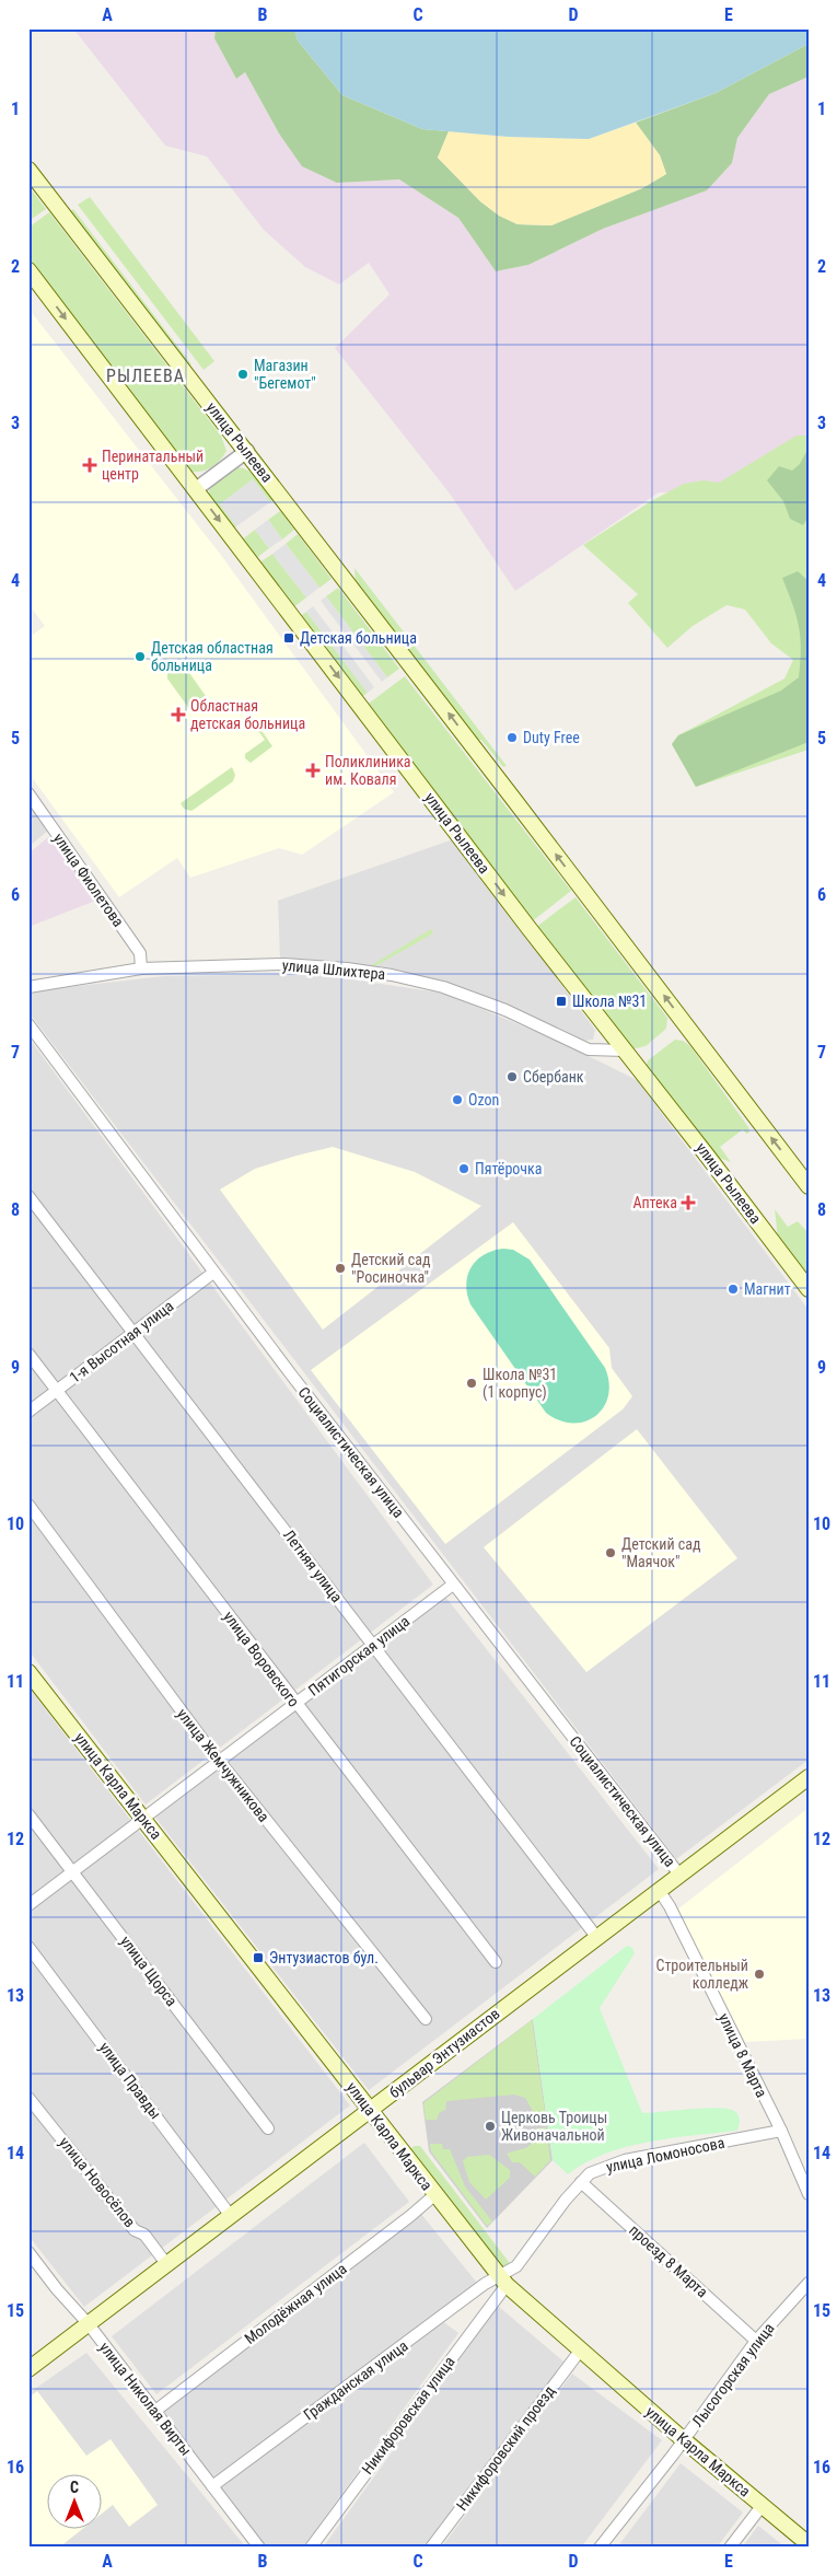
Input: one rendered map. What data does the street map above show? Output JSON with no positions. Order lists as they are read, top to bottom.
{
  "streets": {
    "main road": ["улица Рылеева", "улица Карла Маркса", "бульвар Энтузиастов"],
    "street": [
      "улица Фиолетова",
      "улица Шлихтера",
      "1-я Высотная улица",
      "Социалистическая улица",
      "Летняя улица",
      "Пятигорская улица",
      "улица Воровского",
      "улица Жемчужникова",
      "улица Щорса",
      "улица 8 Марта",
      "улица Правды",
      "улица Ломоносова",
      "улица Новосёлов",
      "проезд 8 Марта",
      "Молодёжная улица",
      "Лысогорская улица",
      "Гражданская улица",
      "улица Николая Вирты",
      "Никифоровская улица",
      "Никифоровский проезд"
    ]
  },
  "crossings": [
    ["улица Рылеева", "улица Шлихтера"],
    ["улица Фиолетова", "улица Шлихтера"],
    ["1-я Высотная улица", "Социалистическая улица"],
    ["1-я Высотная улица", "Летняя улица"],
    ["1-я Высотная улица", "улица Воровского"],
    ["Социалистическая улица", "Пятигорская улица"],
    ["Социалистическая улица", "бульвар Энтузиастов"],
    ["Летняя улица", "Пятигорская улица"],
    ["Летняя улица", "бульвар Энтузиастов"],
    ["Пятигорская улица", "улица Воровского"],
    ["Пятигорская улица", "улица Жемчужникова"],
    ["Пятигорская улица", "улица Карла Маркса"],
    ["Пятигорская улица", "улица Щорса"],
    ["улица Карла Маркса", "бульвар Энтузиастов"],
    ["улица Карла Маркса", "улица Ломоносова"],
    ["улица Карла Маркса", "Молодёжная улица"],
    ["улица Карла Маркса", "Лысогорская улица"],
    ["улица Карла Маркса", "Гражданская улица"],
    ["улица Карла Маркса", "Никифоровская улица"],
    ["улица Карла Маркса", "Никифоровский проезд"],
    ["бульвар Энтузиастов", "улица 8 Марта"],
    ["бульвар Энтузиастов", "улица Правды"],
    ["бульвар Энтузиастов", "улица Новосёлов"],
    ["бульвар Энтузиастов", "улица Николая Вирты"],
    ["улица 8 Марта", "улица Ломоносова"],
    ["улица Ломоносова", "проезд 8 Марта"],
    ["улица Ломоносова", "Гражданская улица"],
    ["улица Ломоносова", "Никифоровская улица"],
    ["проезд 8 Марта", "Лысогорская улица"],
    ["Молодёжная улица", "улица Николая Вирты"],
    ["Гражданская улица", "улица Николая Вирты"],
    ["Гражданская улица", "Никифоровская улица"]
  ],
  "districts": ["РЫЛЕЕВА"],
  "places": {
    "other": [
      "Магазин \"Бегемот\"",
      "Детская областная больница",
      "Duty Free",
      "Сбербанк",
      "Ozon",
      "Пятёрочка",
      "Детский сад \"Росиночка\"",
      "Магнит",
      "Школа №31 (1 корпус)",
      "Детский сад \"Маячок\"",
      "Строительный колледж",
      "Церковь Троицы Живоначальной"
    ],
    "health": [
      "Перинатальный центр",
      "Областная детская больница",
      "Поликлиника им. Коваля",
      "Аптека"
    ],
    "transit": ["Детская больница", "Школа №31", "Энтузиастов бул."]
  },
  "north": "top",
  "grid": {
    "columns": [
      "A",
      "B",
      "C",
      "D",
      "E"
    ],
    "rows": [
      "1",
      "2",
      "3",
      "4",
      "5",
      "6",
      "7",
      "8",
      "9",
      "10",
      "11",
      "12",
      "13",
      "14",
      "15",
      "16"
    ]
  }
}
